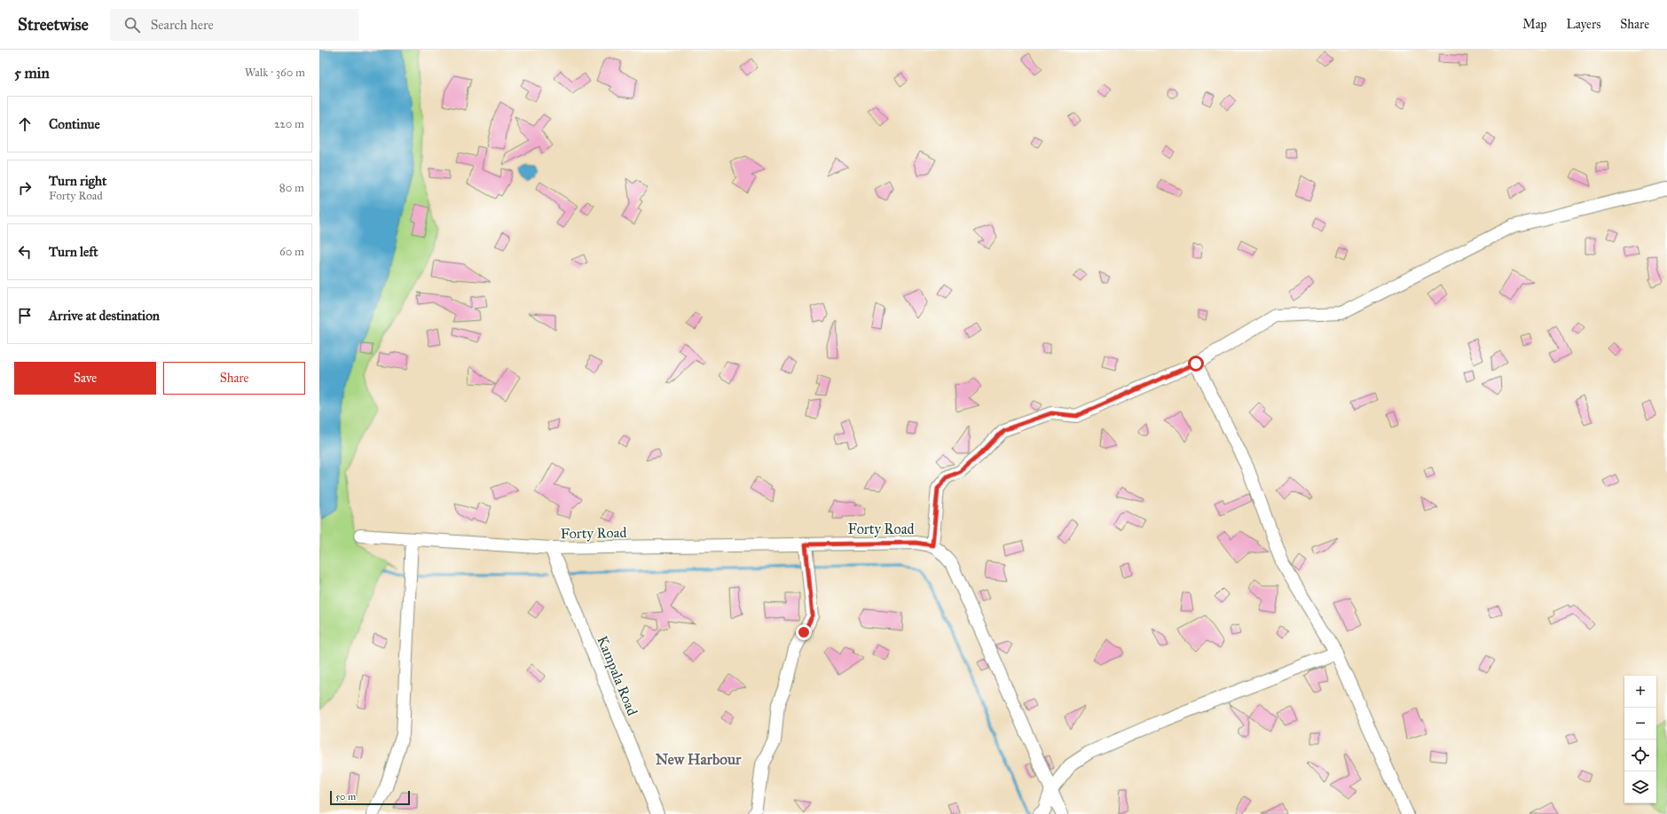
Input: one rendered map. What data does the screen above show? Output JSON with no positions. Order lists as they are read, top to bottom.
{
  "streets": {
    "street": ["Forty Road", "Kampala Road"]
  },
  "crossings": [
    ["Forty Road", "Kampala Road"]
  ],
  "districts": ["New Harbour"],
  "scale_bar": "50 m",
  "page": {
    "header": "Streetwise",
    "search": "Search here",
    "nav": ["Map", "Layers", "Share"],
    "heading": ["5 min", "Walk · 360 m"],
    "list": [
      ["Continue", "220 m"],
      ["Turn right", "Forty Road", "80 m"],
      ["Turn left", "60 m"],
      "Arrive at destination"
    ],
    "buttons": ["Save", "Share"],
    "map_buttons": ["+", "−"],
    "scale": "50 m"
  }
}
